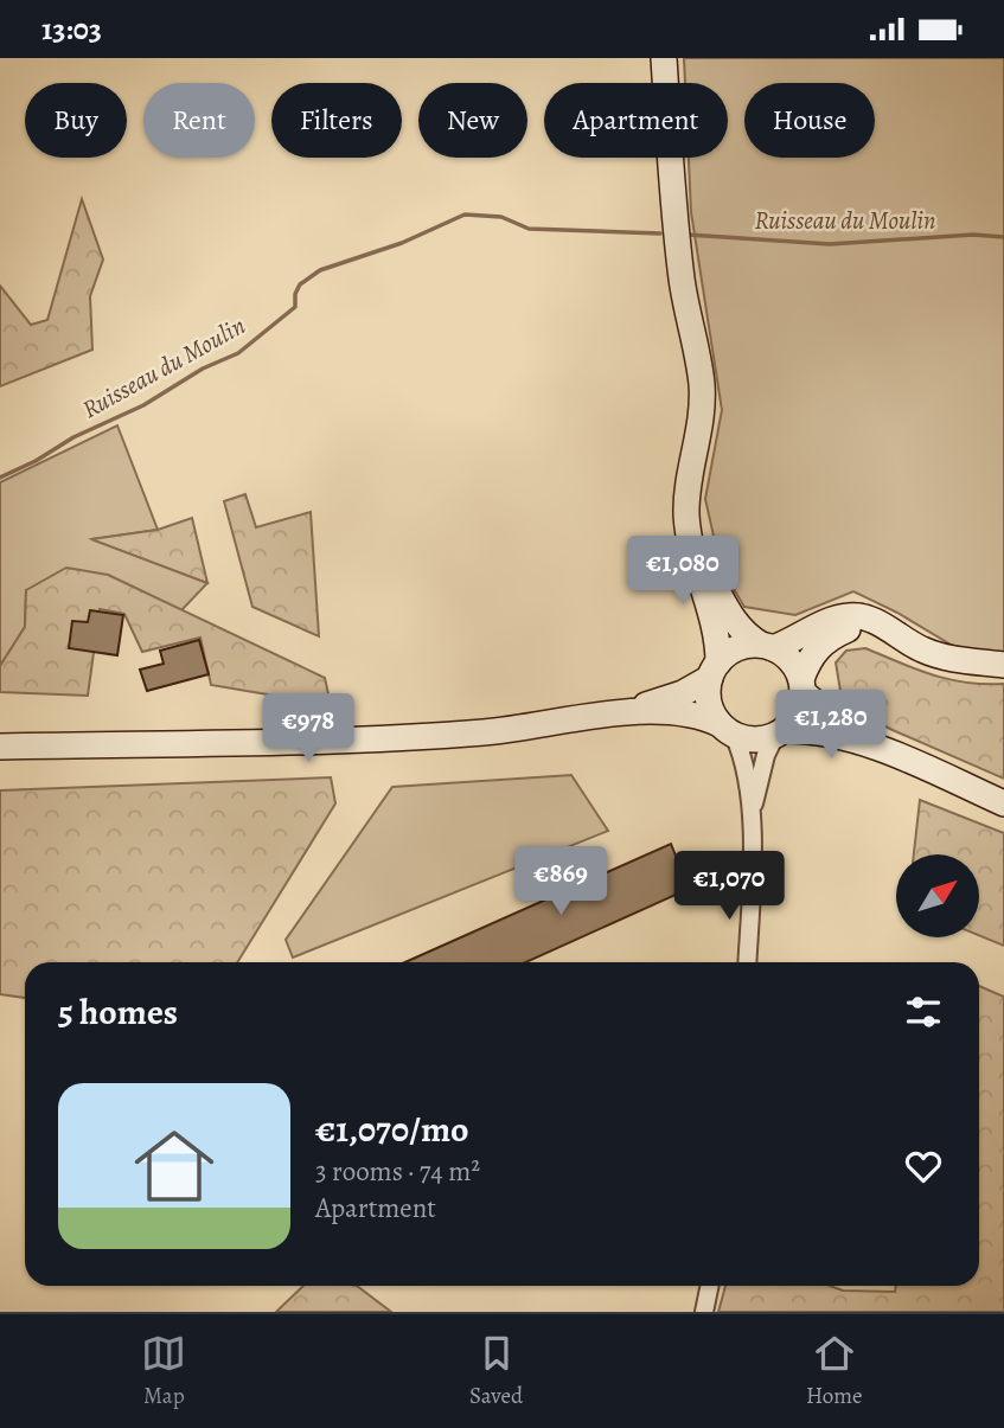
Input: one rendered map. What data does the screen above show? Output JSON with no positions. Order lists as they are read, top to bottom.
{
  "water": ["Ruisseau du Moulin"],
  "north": "top right",
  "page": {
    "status": "13:03",
    "chip": [
      "Buy",
      "Rent",
      "Filters",
      "New",
      "Apartment",
      "House"
    ],
    "price": [
      "€1,080",
      "€1,280",
      "€978",
      "€869",
      "€1,070"
    ],
    "heading": "5 homes",
    "list": [
      {
        "name": "€1,070/mo",
        "note": "3 rooms · 74 m² · Apartment"
      }
    ],
    "tabs": ["Map", "Saved", "Home"]
  }
}
